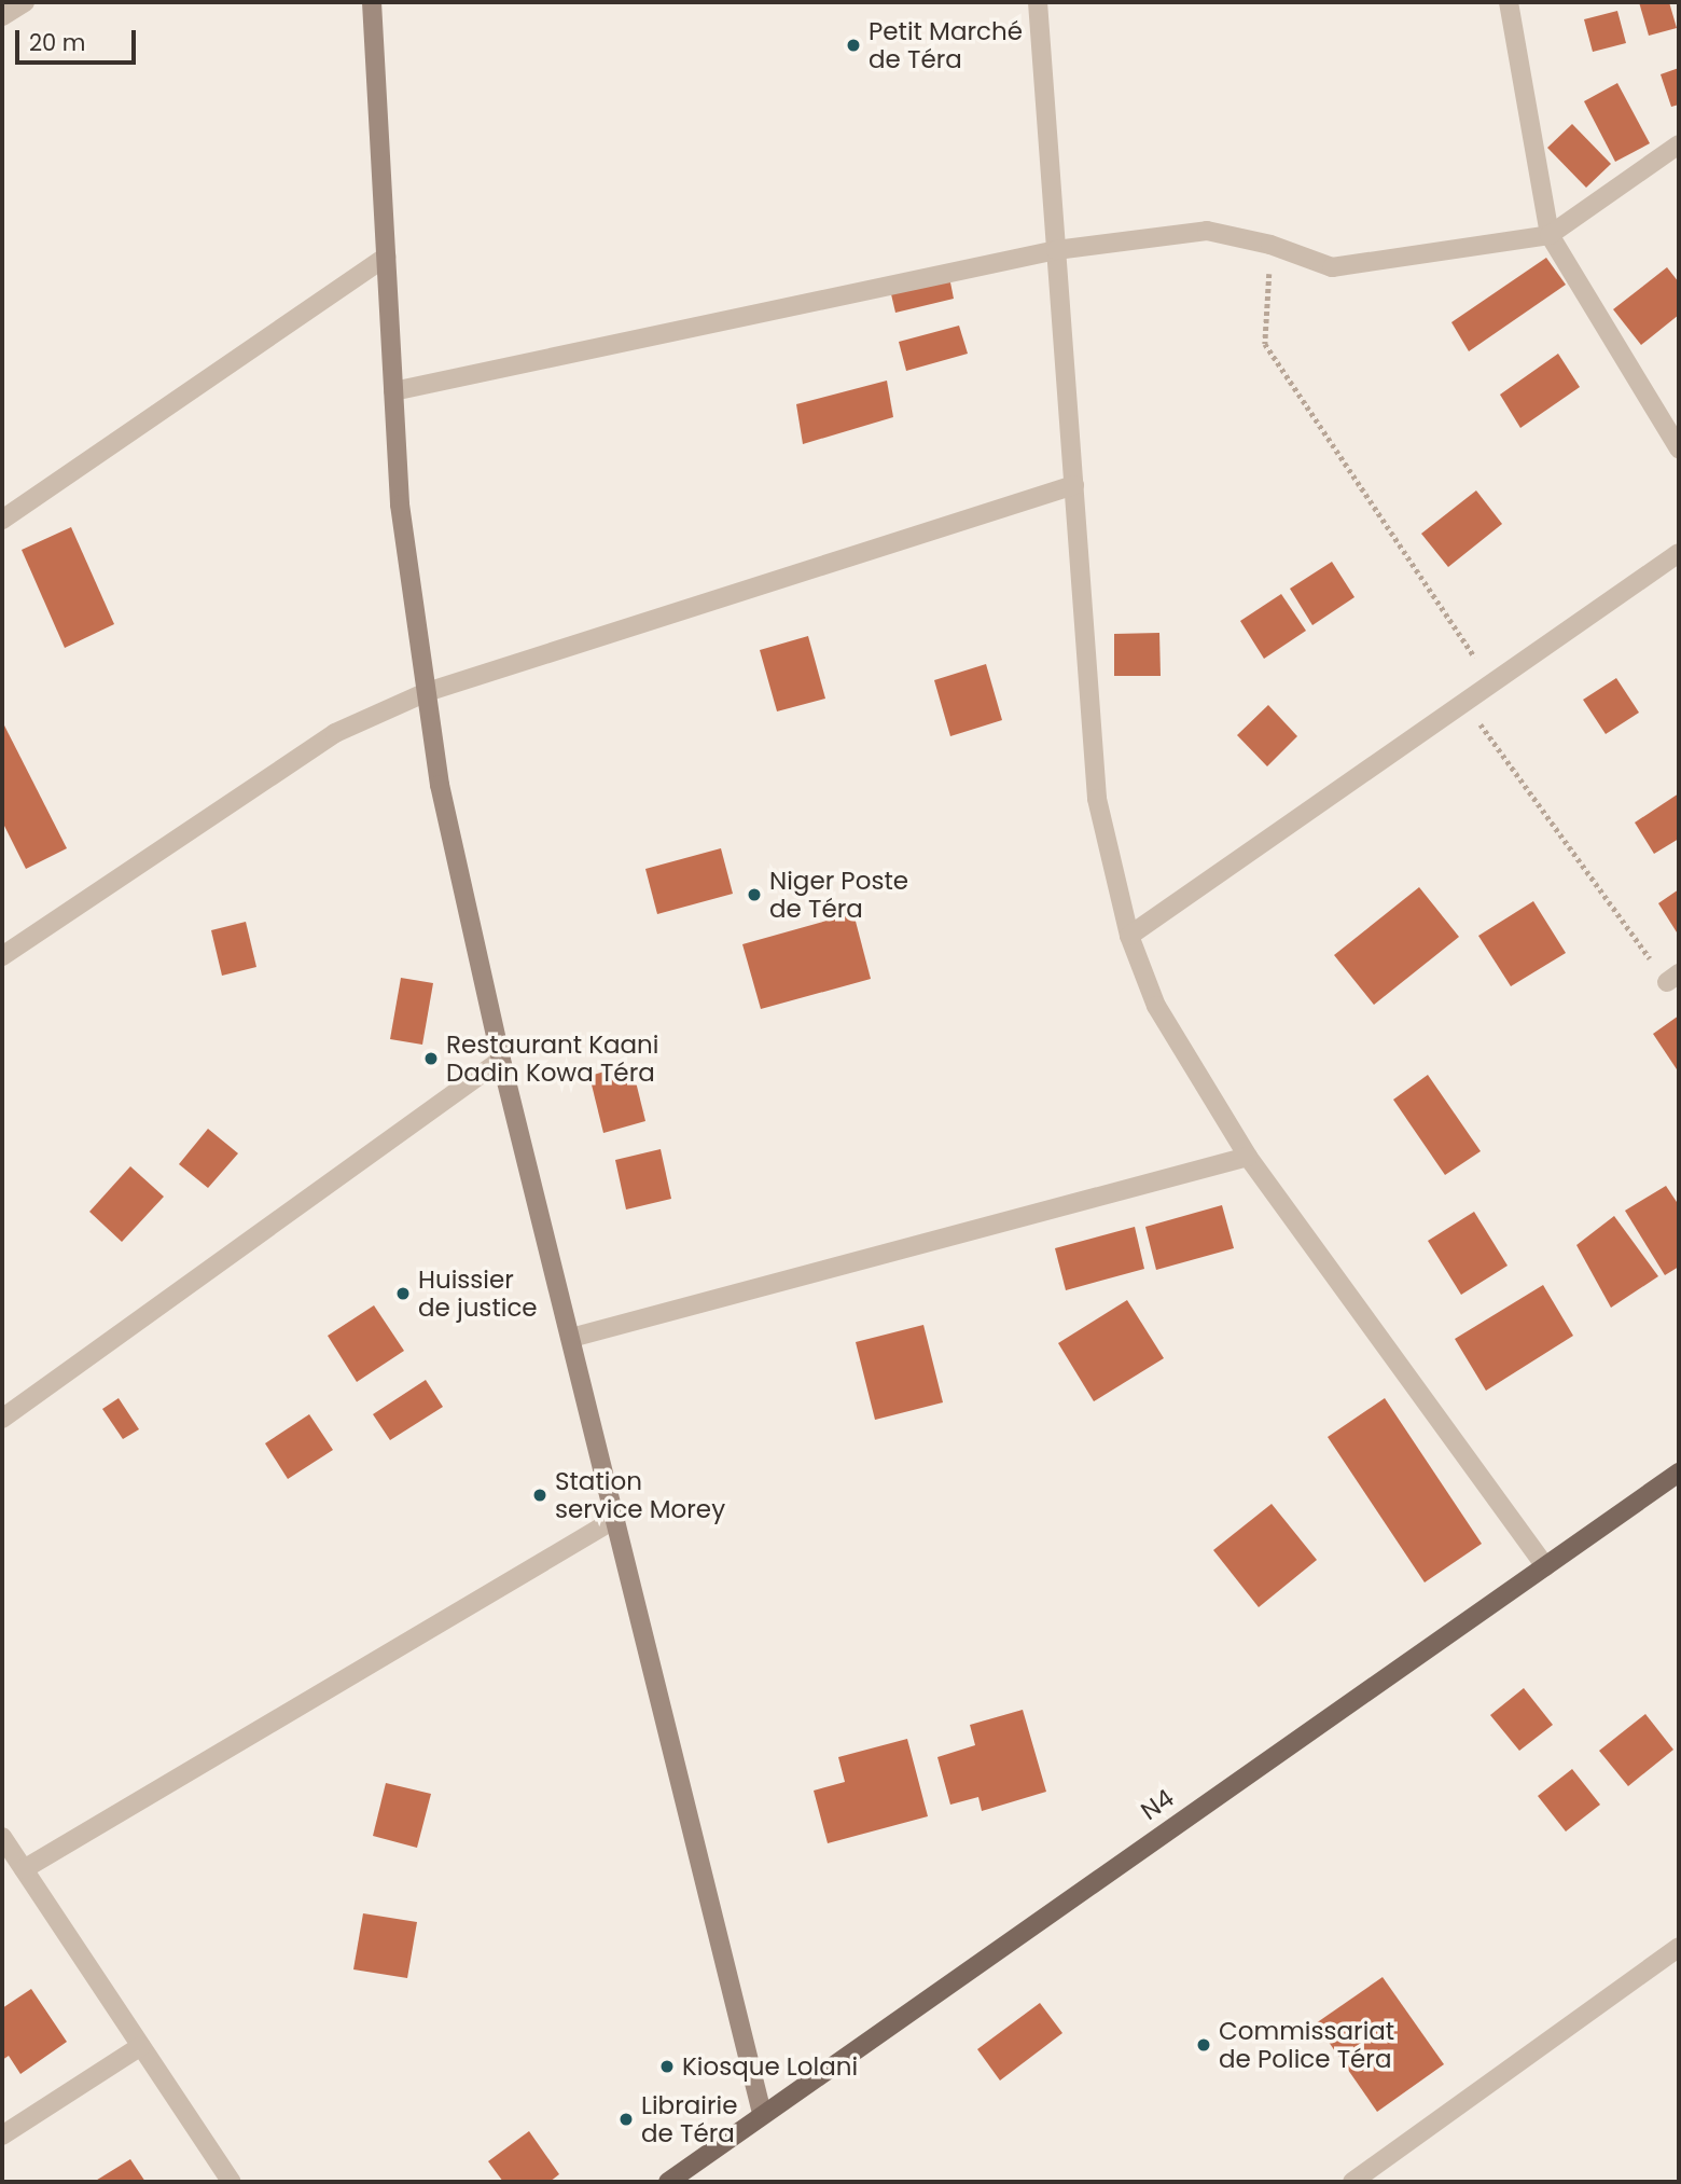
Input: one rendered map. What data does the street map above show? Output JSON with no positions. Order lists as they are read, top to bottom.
{
  "streets": {
    "main road": ["N4"]
  },
  "places": [
    "Petit Marché de Téra",
    "Niger Poste de Téra",
    "Restaurant Kaani Dadin Kowa Téra",
    "Huissier de justice",
    "Station service Morey",
    "Commissariat de Police Téra",
    "Kiosque Lolani",
    "Librairie de Téra"
  ],
  "scale_bar": "20 m"
}
